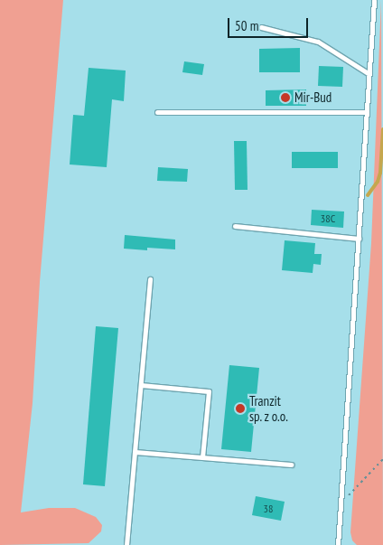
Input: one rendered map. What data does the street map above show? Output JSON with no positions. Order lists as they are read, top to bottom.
{
  "places": ["Mir-Bud", "Tranzit sp. z o.o."],
  "house_numbers": ["38C", "38"],
  "scale_bar": "50 m"
}
